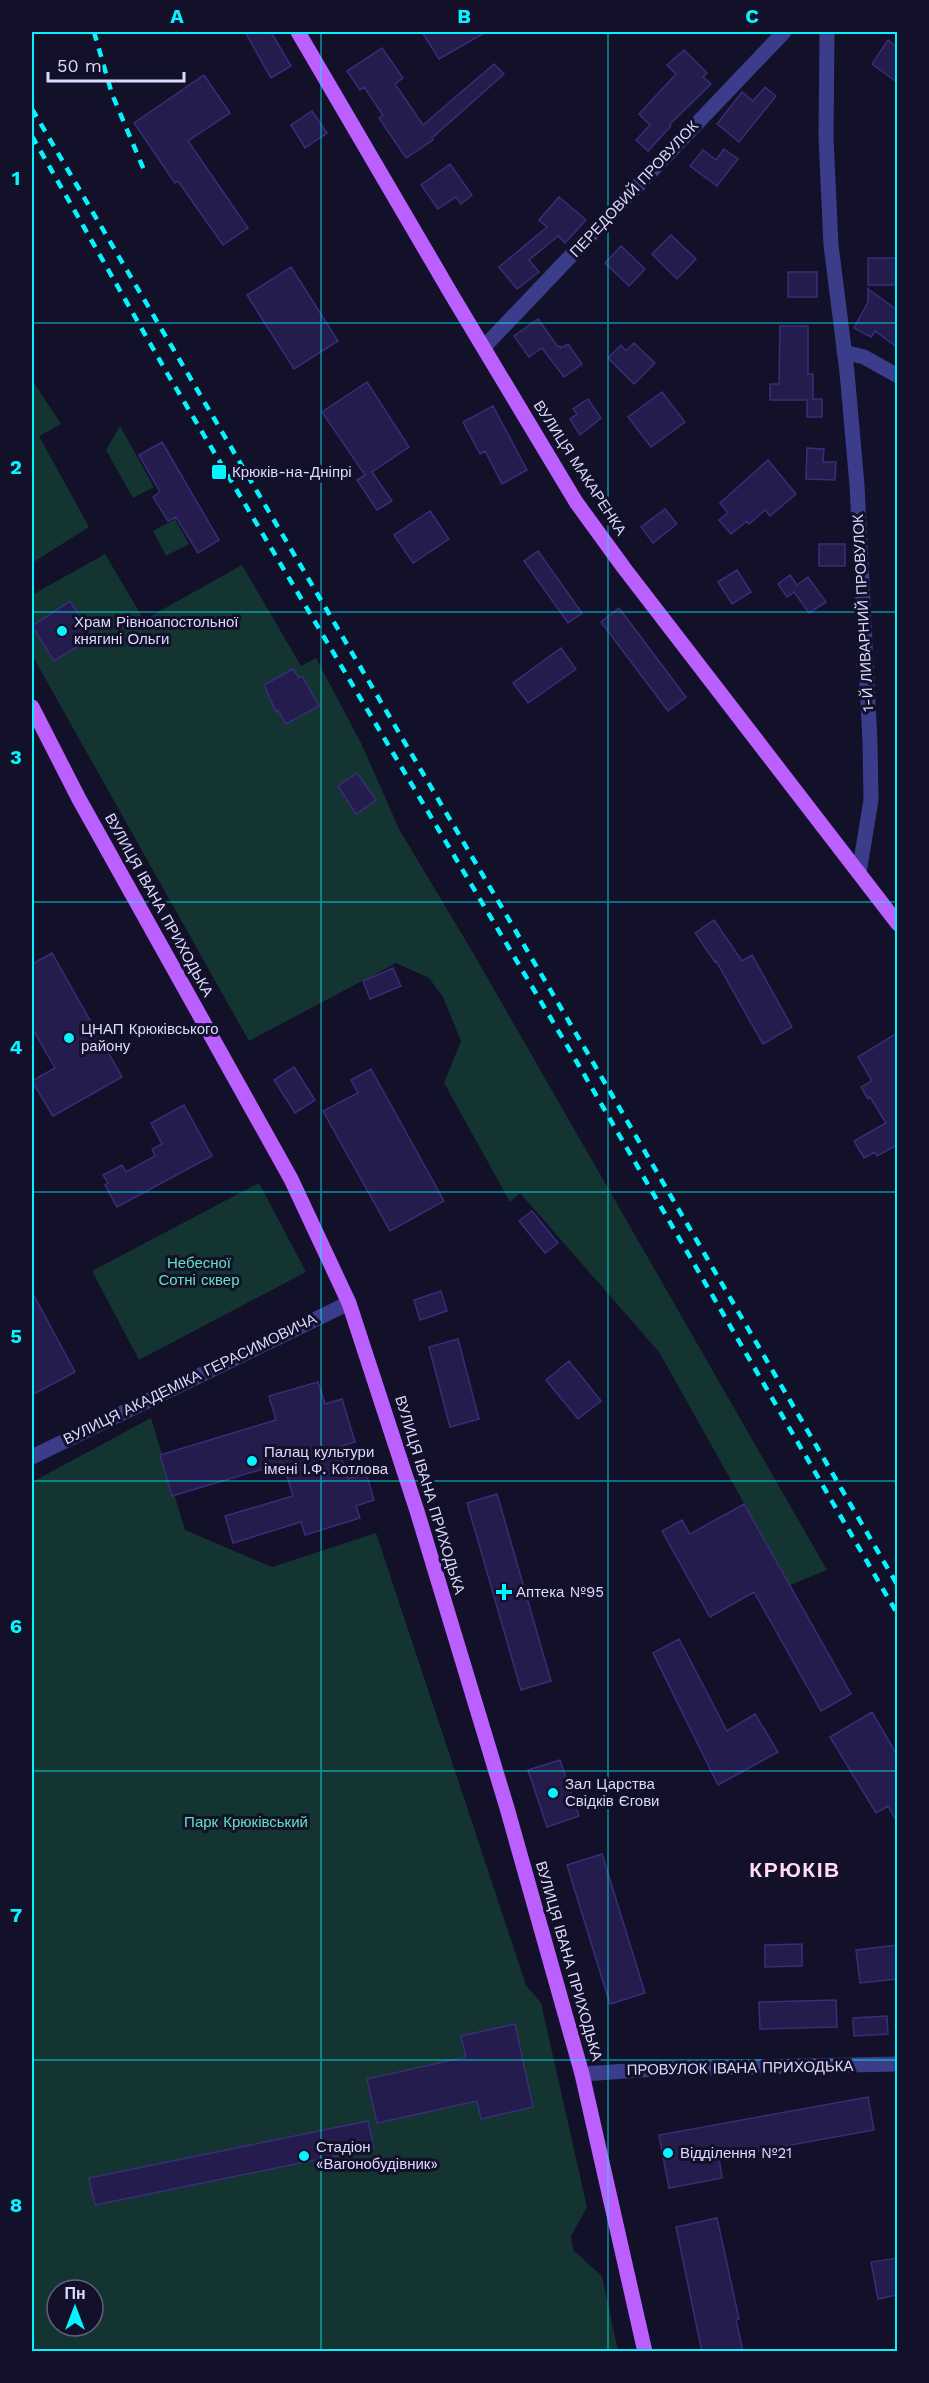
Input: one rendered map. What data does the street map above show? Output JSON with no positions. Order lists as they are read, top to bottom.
{
  "streets": {
    "main road": ["ВУЛИЦЯ МАКАРЕНКА", "ВУЛИЦЯ ІВАНА ПРИХОДЬКА"],
    "street": [
      "ПЕРЕДОВИЙ ПРОВУЛОК",
      "1-Й ЛИВАРНИЙ ПРОВУЛОК",
      "ВУЛИЦЯ АКАДЕМІКА ГЕРАСИМОВИЧА",
      "ПРОВУЛОК ІВАНА ПРИХОДЬКА"
    ]
  },
  "crossings": [
    ["ПЕРЕДОВИЙ ПРОВУЛОК", "ВУЛИЦЯ МАКАРЕНКА"],
    ["ВУЛИЦЯ МАКАРЕНКА", "1-Й ЛИВАРНИЙ ПРОВУЛОК"],
    ["ВУЛИЦЯ ІВАНА ПРИХОДЬКА", "ВУЛИЦЯ АКАДЕМІКА ГЕРАСИМОВИЧА"],
    ["ВУЛИЦЯ ІВАНА ПРИХОДЬКА", "ПРОВУЛОК ІВАНА ПРИХОДЬКА"]
  ],
  "districts": ["КРЮКІВ"],
  "parks": ["Небесної Сотні сквер", "Парк Крюківський"],
  "places": {
    "transit": ["Крюків-на-Дніпрі"],
    "other": [
      "Храм Рівноапостольної княгині Ольги",
      "ЦНАП Крюківського району",
      "Палац культури імені І.Ф. Котлова",
      "Зал Царства Свідків Єгови",
      "Відділення №21",
      "Стадіон «Вагонобудівник»"
    ],
    "health": ["Аптека №95"]
  },
  "scale_bar": "50 m",
  "north": "top",
  "grid": {
    "columns": ["A", "B", "C"],
    "rows": [
      "1",
      "2",
      "3",
      "4",
      "5",
      "6",
      "7",
      "8"
    ]
  }
}
